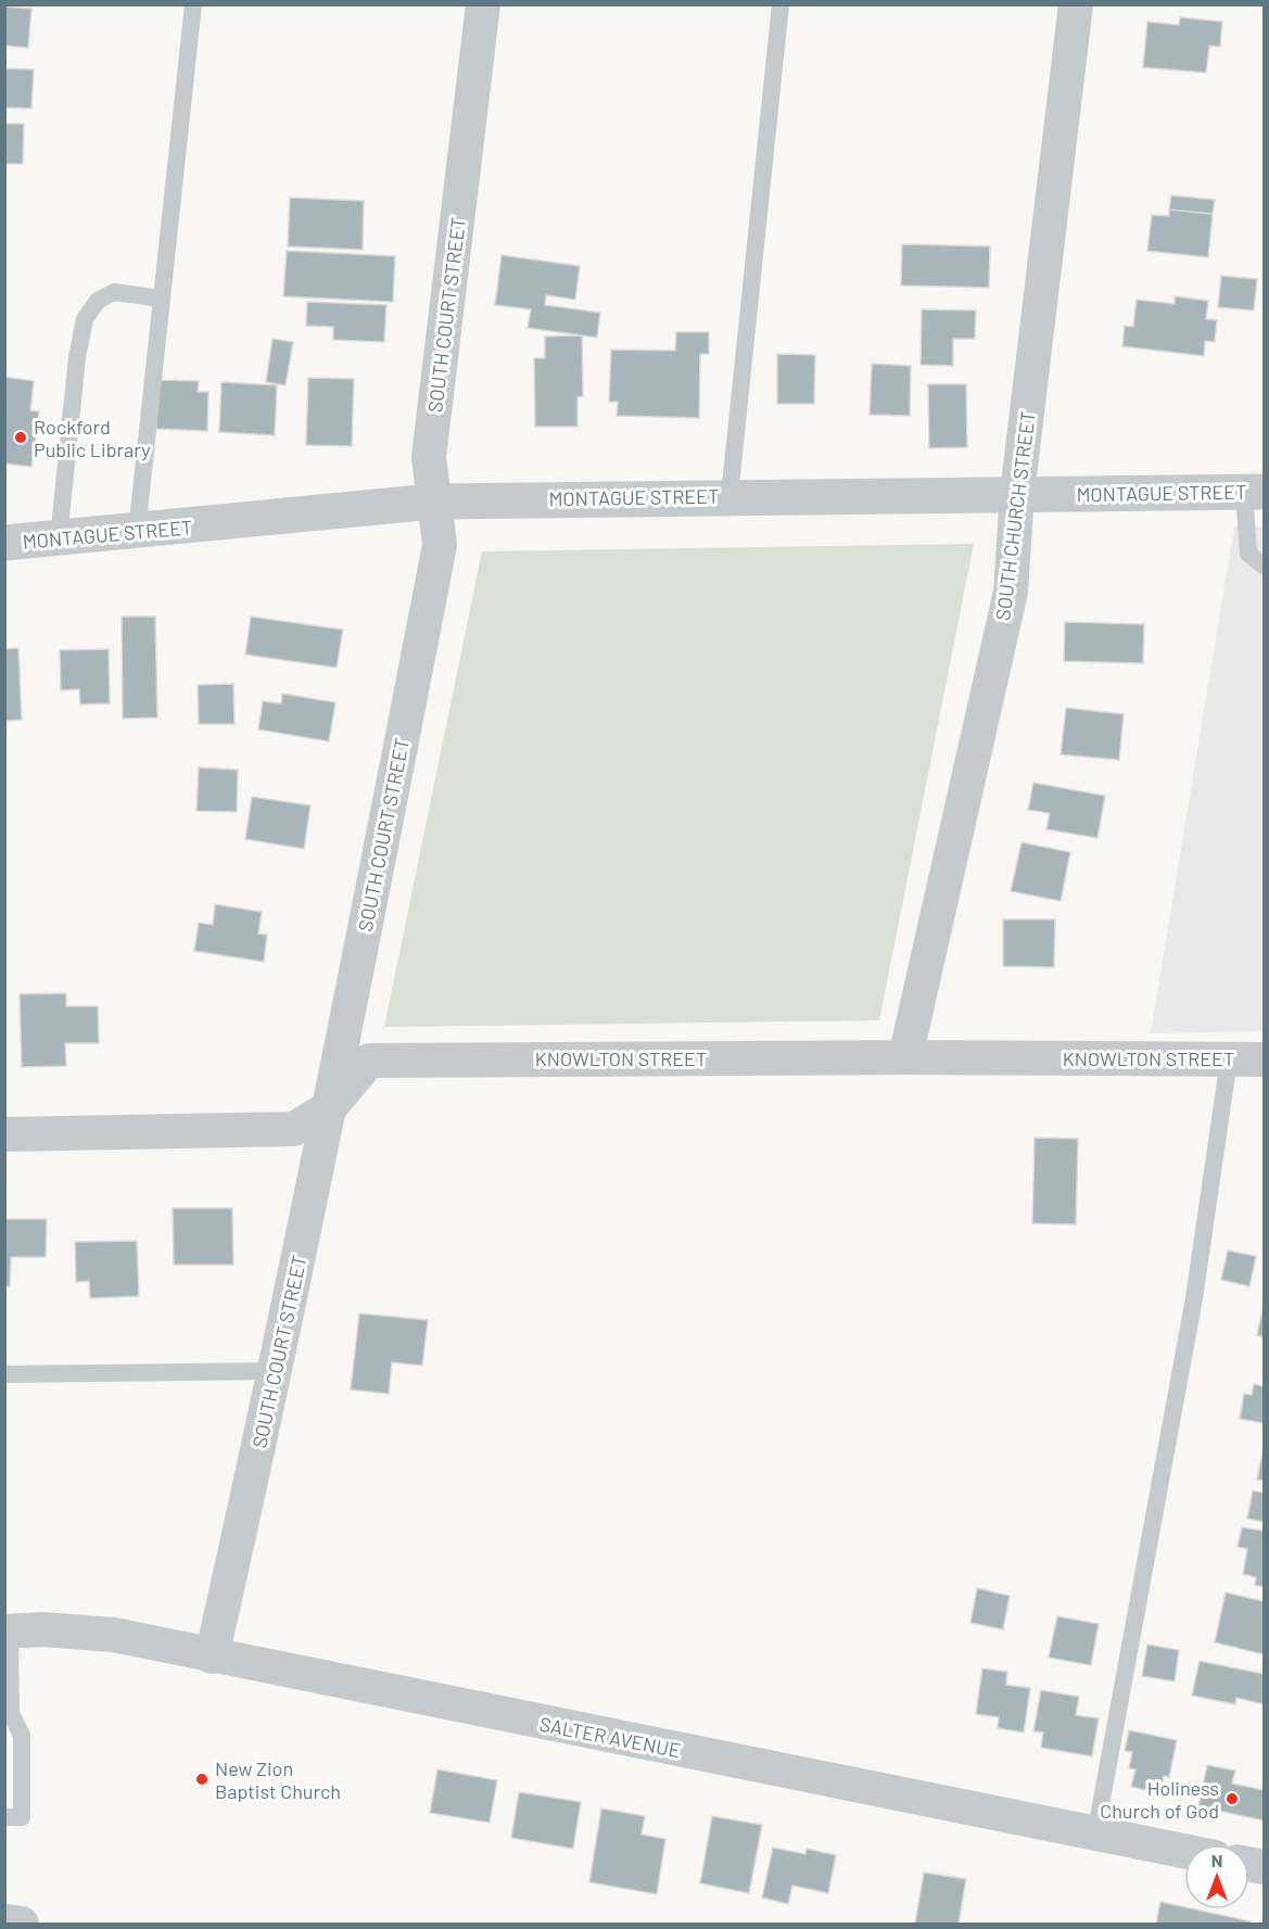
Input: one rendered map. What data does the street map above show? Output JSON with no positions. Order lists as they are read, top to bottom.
{
  "streets": {
    "street": [
      "SOUTH COURT STREET",
      "MONTAGUE STREET",
      "SOUTH CHURCH STREET",
      "KNOWLTON STREET",
      "SALTER AVENUE"
    ]
  },
  "crossings": [
    ["SOUTH COURT STREET", "MONTAGUE STREET"],
    ["SOUTH COURT STREET", "KNOWLTON STREET"],
    ["SOUTH COURT STREET", "SALTER AVENUE"],
    ["MONTAGUE STREET", "SOUTH CHURCH STREET"],
    ["SOUTH CHURCH STREET", "KNOWLTON STREET"]
  ],
  "places": ["Rockford Public Library", "New Zion Baptist Church", "Holiness Church of God"],
  "north": "top"
}
